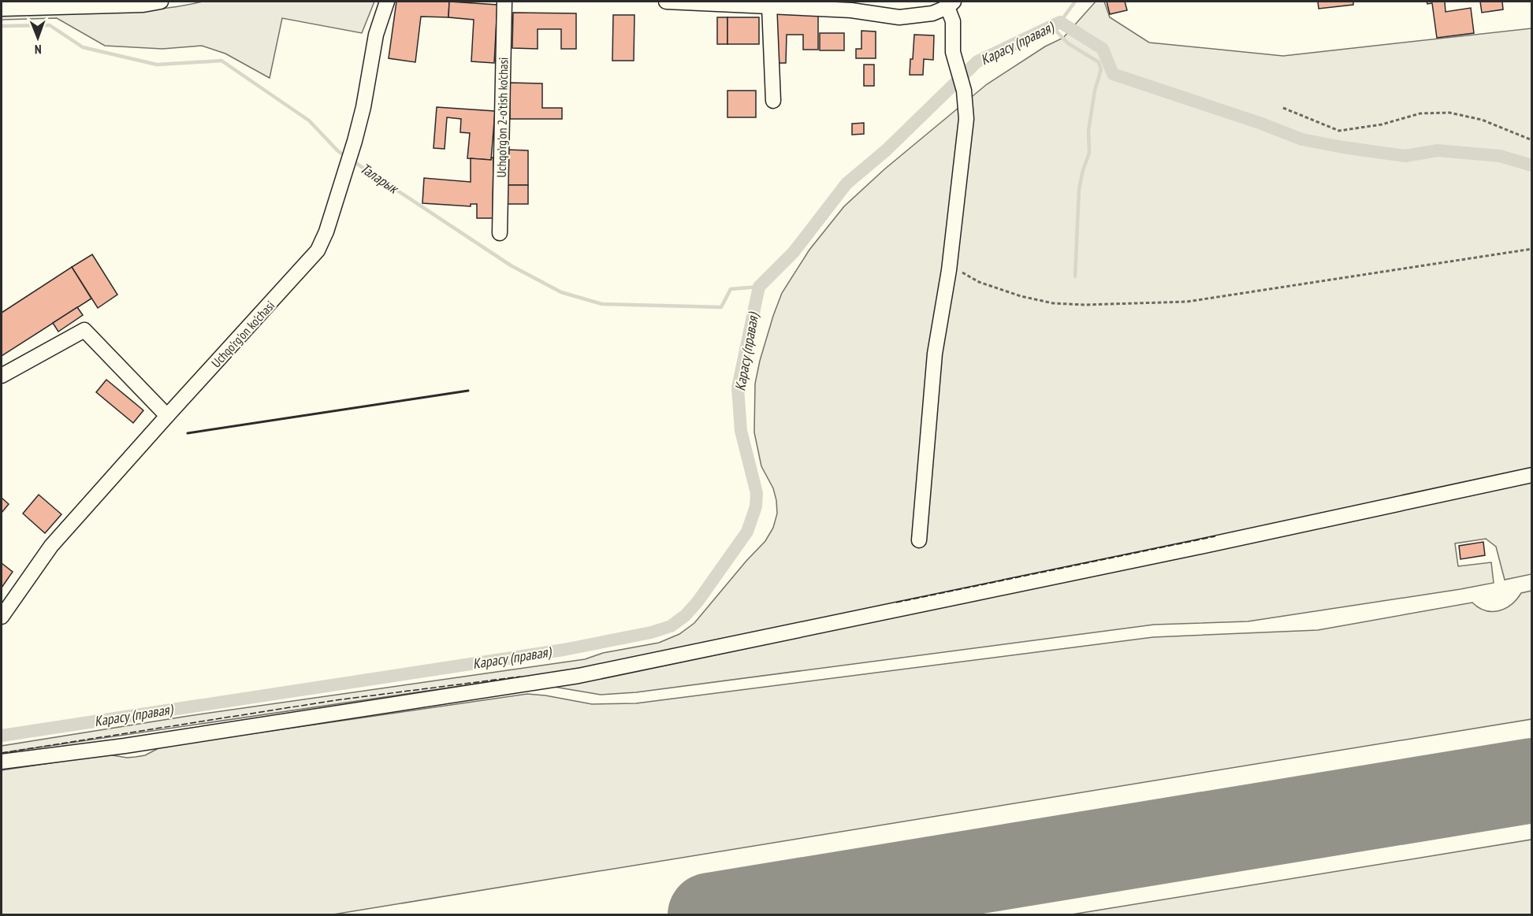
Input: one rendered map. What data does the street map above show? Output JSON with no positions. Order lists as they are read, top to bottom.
{
  "streets": {
    "street": ["Uchqo'rg'on 2-o'tish ko'chasi", "Uchqo'rg'on ko'chasi"]
  },
  "water": ["Карасу (правая)", "Таларык"],
  "north": "bottom"
}
